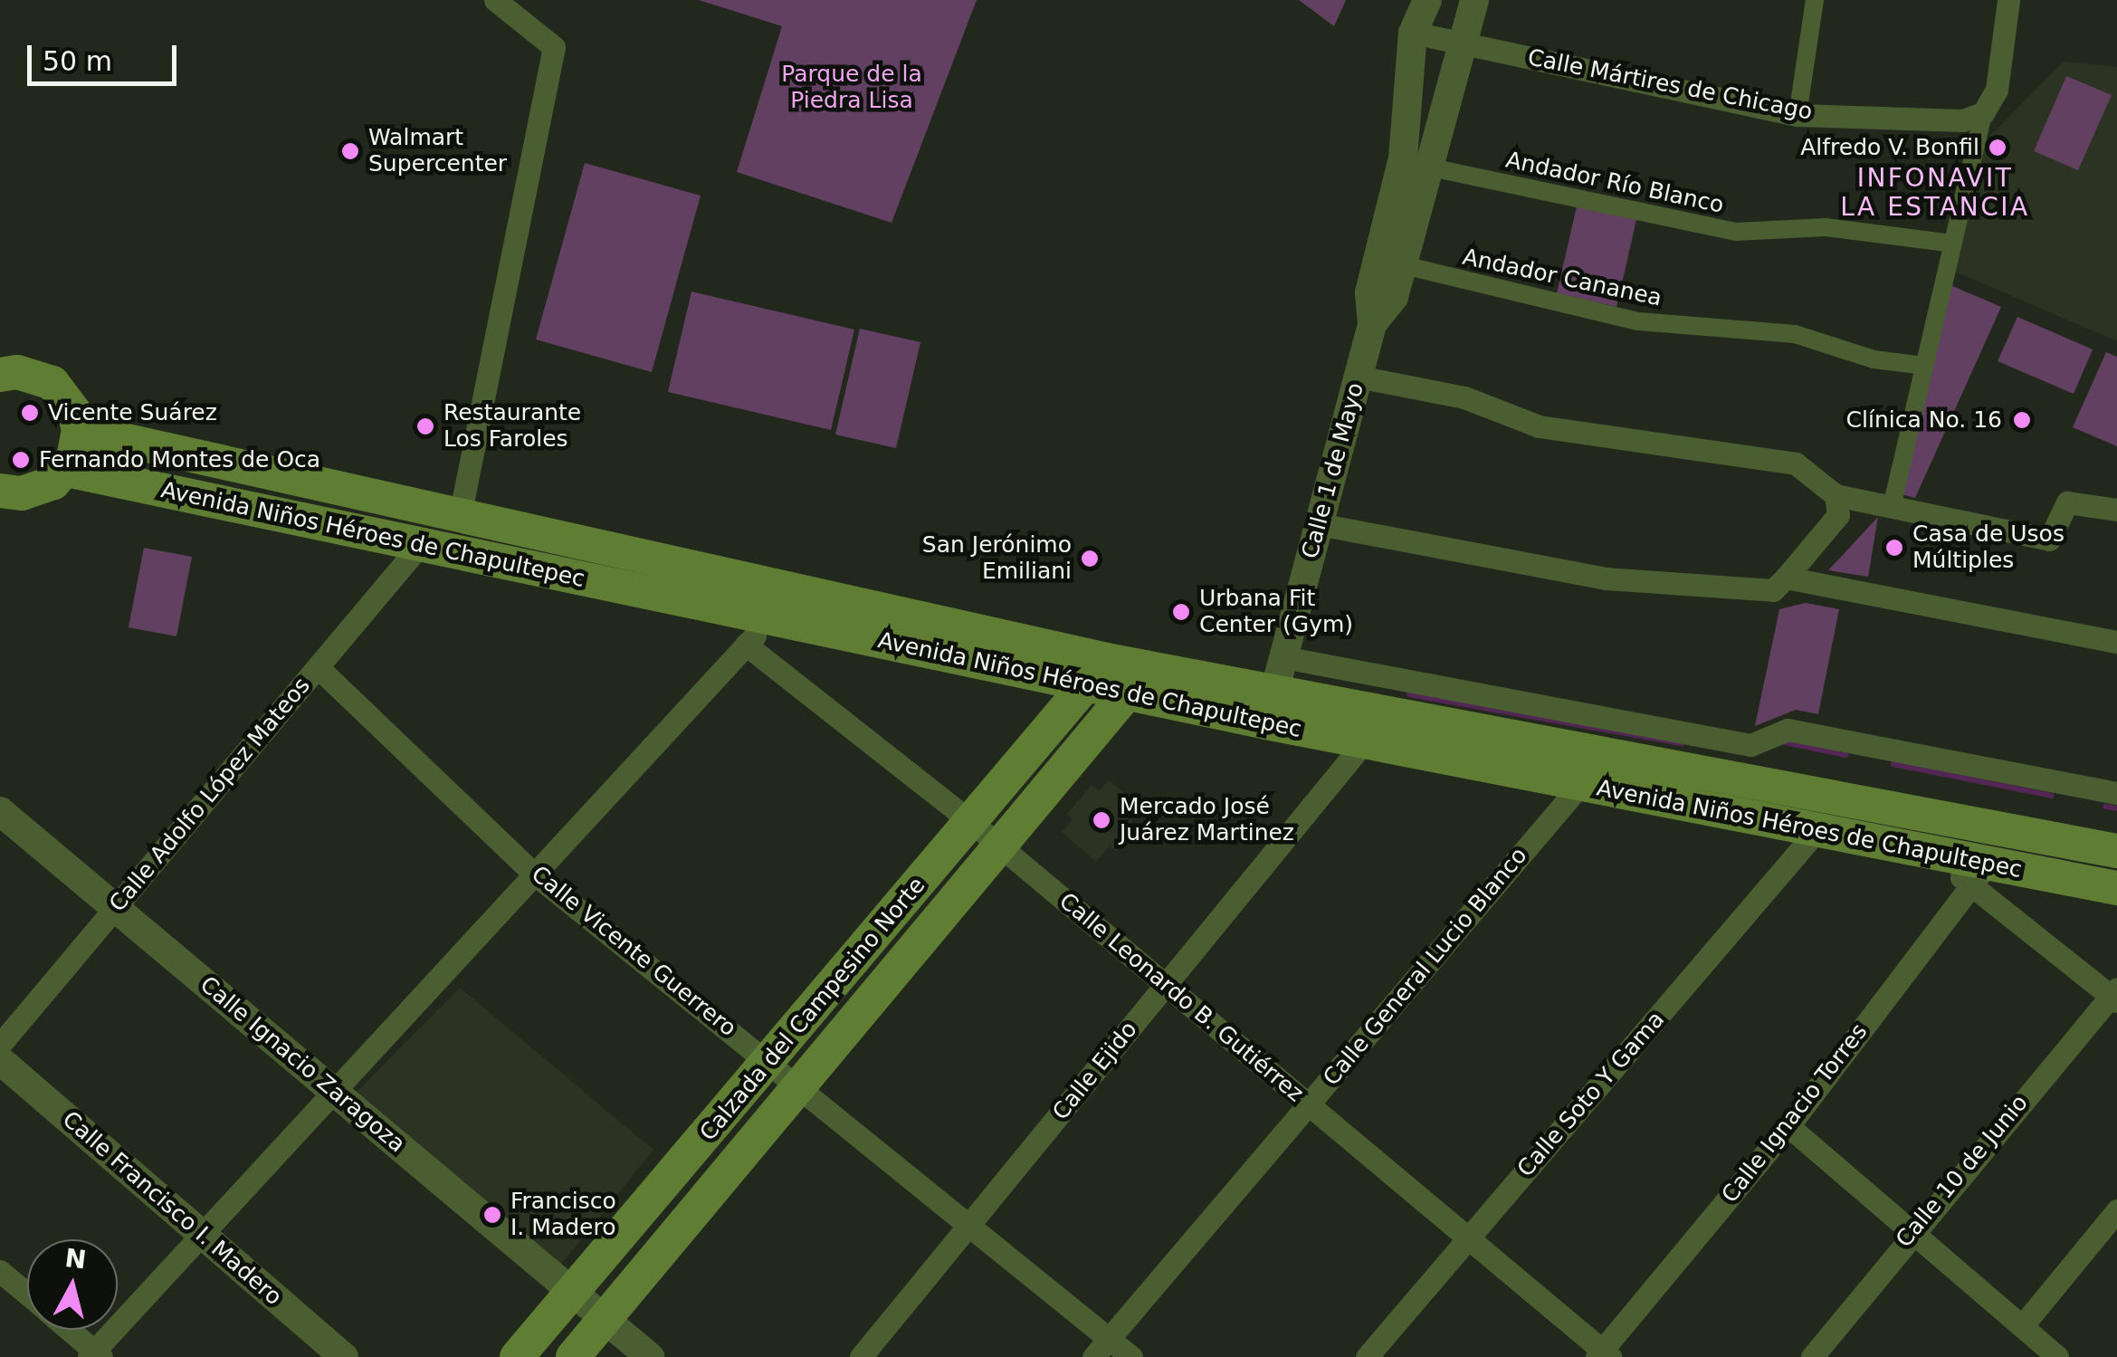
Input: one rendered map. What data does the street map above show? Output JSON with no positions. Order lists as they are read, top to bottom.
{
  "streets": {
    "main road": ["Avenida Niños Héroes de Chapultepec", "Calzada del Campesino Norte"],
    "street": [
      "Calle Mártires de Chicago",
      "Andador Río Blanco",
      "Andador Cananea",
      "Calle 1 de Mayo",
      "Calle Adolfo López Mateos",
      "Calle Vicente Guerrero",
      "Calle General Lucio Blanco",
      "Calle Leonardo B. Gutiérrez",
      "Calle Ignacio Zaragoza",
      "Calle Ejido",
      "Calle Soto Y Gama",
      "Calle Ignacio Torres",
      "Calle 10 de Junio",
      "Calle Francisco I. Madero"
    ]
  },
  "crossings": [
    ["Calle Mártires de Chicago", "Calle 1 de Mayo"],
    ["Andador Río Blanco", "Calle 1 de Mayo"],
    ["Andador Cananea", "Calle 1 de Mayo"],
    ["Calle 1 de Mayo", "Avenida Niños Héroes de Chapultepec"],
    ["Avenida Niños Héroes de Chapultepec", "Calle Adolfo López Mateos"],
    ["Avenida Niños Héroes de Chapultepec", "Calle General Lucio Blanco"],
    ["Avenida Niños Héroes de Chapultepec", "Calzada del Campesino Norte"],
    ["Avenida Niños Héroes de Chapultepec", "Calle Ejido"],
    ["Avenida Niños Héroes de Chapultepec", "Calle Soto Y Gama"],
    ["Avenida Niños Héroes de Chapultepec", "Calle Ignacio Torres"],
    ["Calle Adolfo López Mateos", "Calle Vicente Guerrero"],
    ["Calle Adolfo López Mateos", "Calle Ignacio Zaragoza"],
    ["Calle Vicente Guerrero", "Calle General Lucio Blanco"],
    ["Calle Vicente Guerrero", "Calzada del Campesino Norte"],
    ["Calle Vicente Guerrero", "Calle Ejido"],
    ["Calle General Lucio Blanco", "Calle Leonardo B. Gutiérrez"],
    ["Calle Leonardo B. Gutiérrez", "Calzada del Campesino Norte"],
    ["Calle Leonardo B. Gutiérrez", "Calle Ejido"],
    ["Calle Leonardo B. Gutiérrez", "Calle Soto Y Gama"],
    ["Calle Leonardo B. Gutiérrez", "Calle Ignacio Torres"],
    ["Calzada del Campesino Norte", "Calle Ignacio Zaragoza"]
  ],
  "districts": ["INFONAVIT LA ESTANCIA"],
  "parks": ["Parque de la Piedra Lisa"],
  "places": [
    "Alfredo V. Bonfil",
    "Walmart Supercenter",
    "Vicente Suárez",
    "Clínica No. 16",
    "Restaurante Los Faroles",
    "Fernando Montes de Oca",
    "Casa de Usos Múltiples",
    "San Jerónimo Emiliani",
    "Urbana Fit Center (Gym)",
    "Mercado José Juárez Martinez",
    "Francisco I. Madero"
  ],
  "scale_bar": "50 m",
  "north": "top"
}
